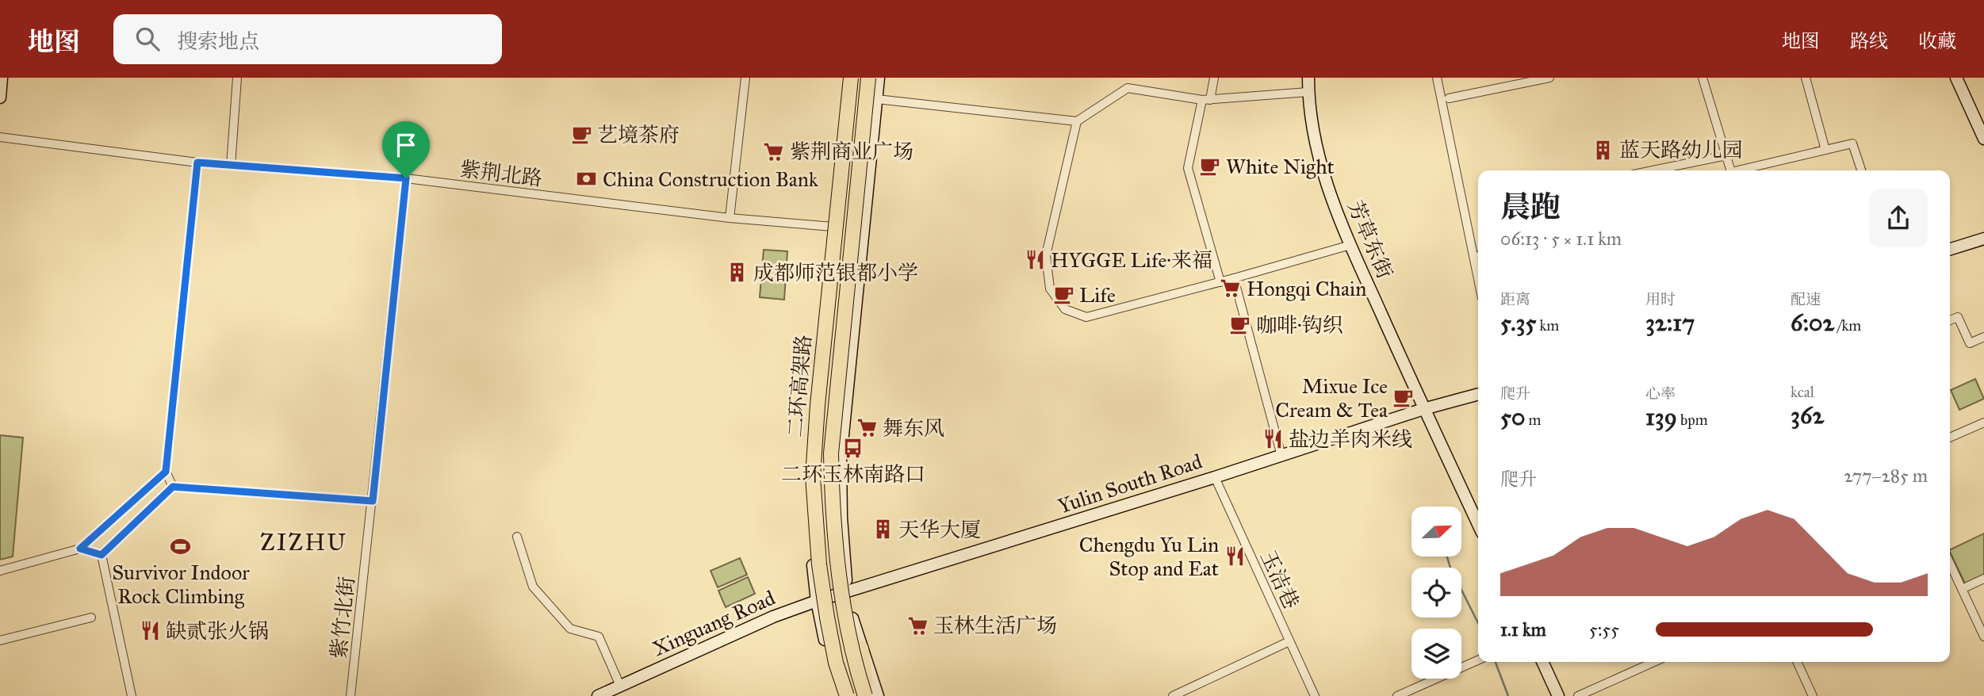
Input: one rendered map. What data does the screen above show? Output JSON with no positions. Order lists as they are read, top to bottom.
{
  "streets": {
    "highway": ["二环高架路"],
    "main road": ["芳草东街", "Yulin South Road", "Xinguang Road"],
    "street": ["紫荆北路", "玉洁巷", "紫竹北街"]
  },
  "crossings": [
    ["紫荆北路", "紫竹北街"],
    ["芳草东街", "Yulin South Road"],
    ["Yulin South Road", "玉洁巷"],
    ["Yulin South Road", "Xinguang Road"]
  ],
  "districts": ["ZIZHU"],
  "places": {
    "cafe": [
      "艺境茶府",
      "White Night",
      "Life",
      "咖啡·钩织",
      "Mixue Ice Cream & Tea"
    ],
    "building": ["蓝天路幼儿园", "成都师范银都小学", "天华大厦"],
    "supermarket": [
      "紫荆商业广场",
      "Hongqi Chain",
      "舞东风",
      "玉林生活广场"
    ],
    "bank": ["China Construction Bank"],
    "restaurant": [
      "HYGGE Life·来福",
      "盐边羊肉米线",
      "Chengdu Yu Lin Stop and Eat",
      "缺贰张火锅"
    ],
    "bus stop": ["二环玉林南路口"],
    "sports": ["Survivor Indoor Rock Climbing"]
  },
  "north": "top right",
  "page": {
    "header": "地图",
    "search": "搜索地点",
    "nav": ["地图", "路线", "收藏"],
    "heading": ["晨跑", "06:13 · 5 × 1.1 km"],
    "stats": [
      ["距离", "5.35 km"],
      ["用时", "32:17"],
      ["配速", "6:02 /km"],
      ["爬升", "50 m"],
      ["心率", "139 bpm"],
      ["kcal", "362"]
    ],
    "chart": ["爬升", "277–285 m"],
    "list": [
      {
        "name": "1.1 km",
        "note": "5:55"
      }
    ]
  }
}
